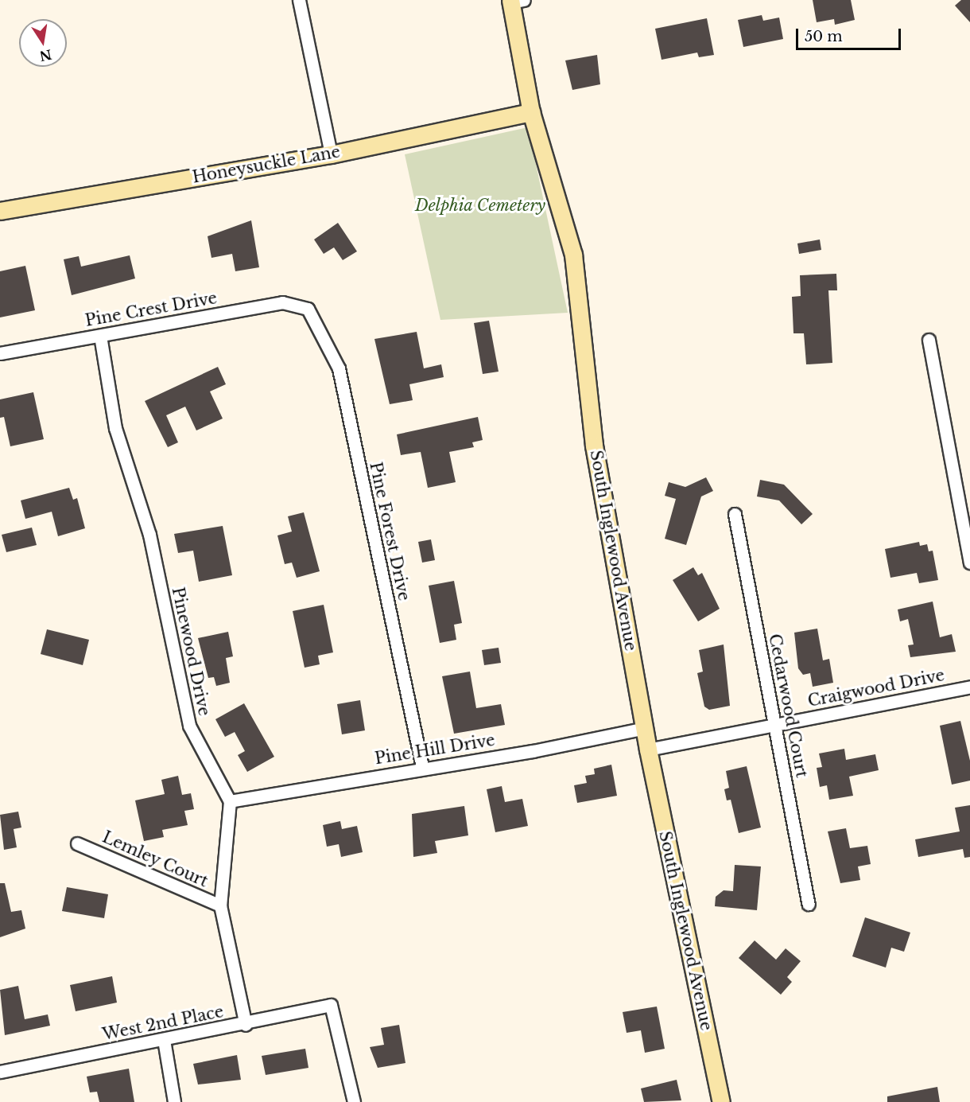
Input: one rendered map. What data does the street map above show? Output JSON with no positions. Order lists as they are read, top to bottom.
{
  "streets": {
    "street": [
      "Honeysuckle Lane",
      "Pine Crest Drive",
      "Pine Forest Drive",
      "South Inglewood Avenue",
      "Pinewood Drive",
      "Craigwood Drive",
      "Cedarwood Court",
      "Pine Hill Drive",
      "Lemley Court",
      "West 2nd Place"
    ]
  },
  "crossings": [
    ["Honeysuckle Lane", "South Inglewood Avenue"],
    ["Pine Crest Drive", "Pine Forest Drive"],
    ["Pine Crest Drive", "Pinewood Drive"],
    ["Pine Forest Drive", "Pine Hill Drive"],
    ["South Inglewood Avenue", "Craigwood Drive"],
    ["South Inglewood Avenue", "Pine Hill Drive"],
    ["Pinewood Drive", "Pine Hill Drive"],
    ["Craigwood Drive", "Cedarwood Court"]
  ],
  "parks": ["Delphia Cemetery"],
  "scale_bar": "50 m",
  "north": "bottom"
}
